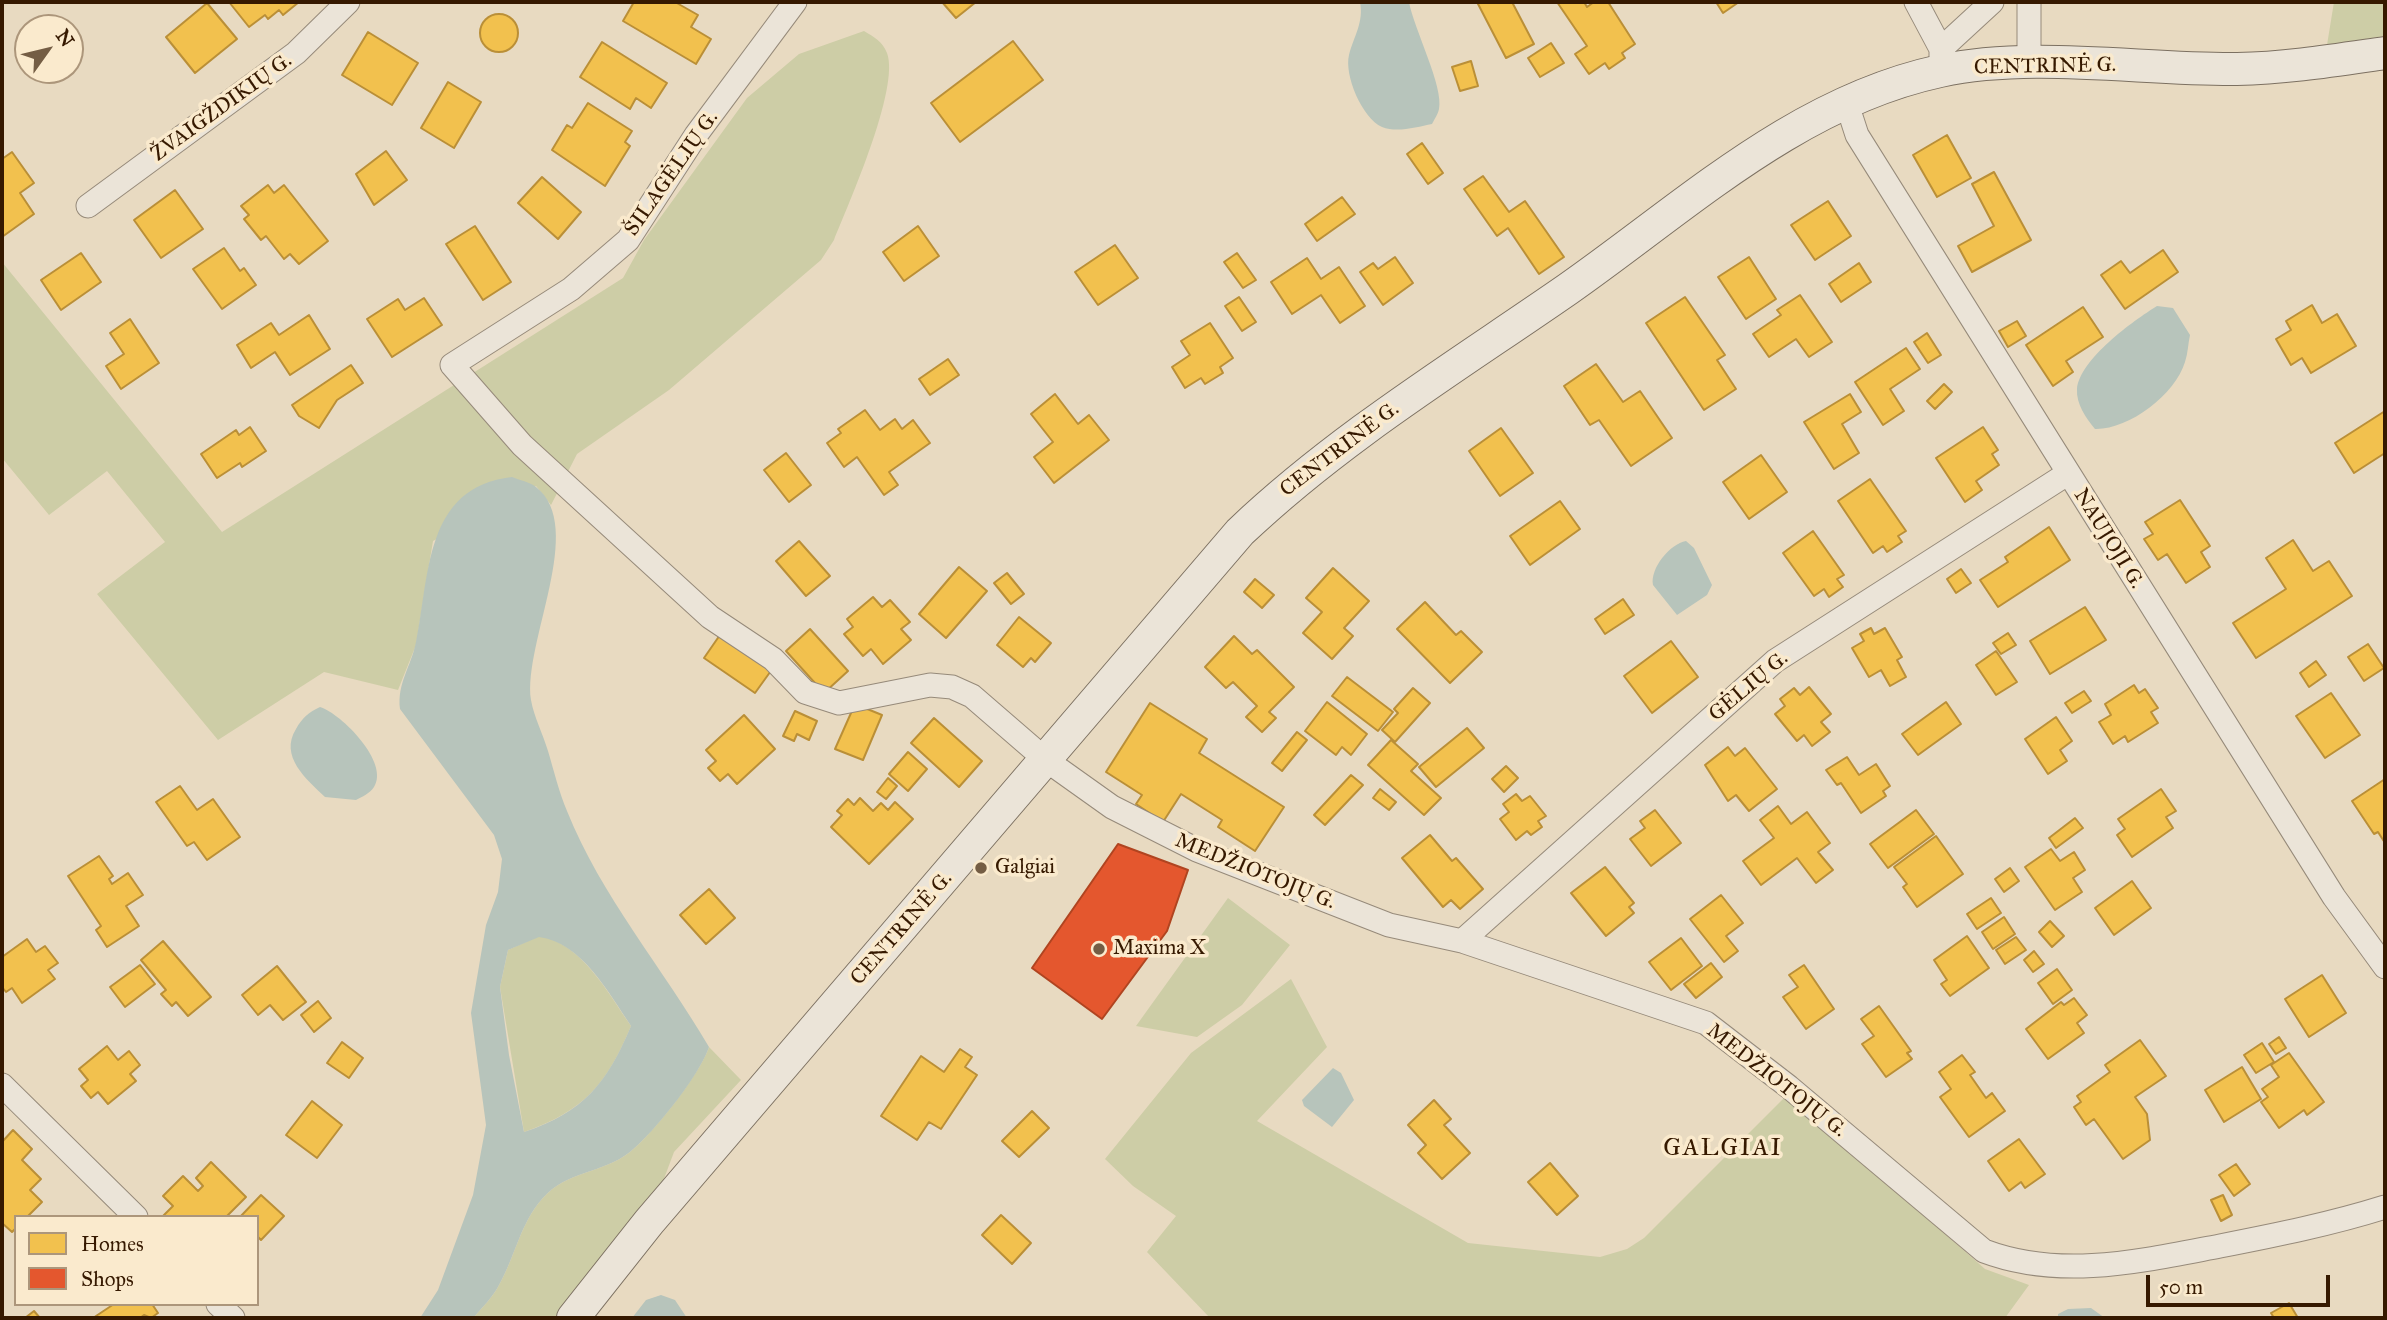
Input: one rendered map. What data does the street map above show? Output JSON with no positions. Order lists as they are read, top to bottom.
{
  "streets": {
    "main road": ["CENTRINĖ G."],
    "street": [
      "ŽVAIGŽDIKIŲ G.",
      "ŠILAGĖLIŲ G.",
      "NAUJOJI G.",
      "GĖLIŲ G.",
      "MEDŽIOTOJŲ G."
    ]
  },
  "crossings": [
    ["CENTRINĖ G.", "NAUJOJI G."],
    ["CENTRINĖ G.", "MEDŽIOTOJŲ G."],
    ["ŠILAGĖLIŲ G.", "MEDŽIOTOJŲ G."],
    ["NAUJOJI G.", "GĖLIŲ G."],
    ["GĖLIŲ G.", "MEDŽIOTOJŲ G."]
  ],
  "districts": ["GALGIAI"],
  "places": ["Galgiai", "Maxima X"],
  "legend": ["Homes", "Shops"],
  "scale_bar": "50 m",
  "north": "top right"
}
